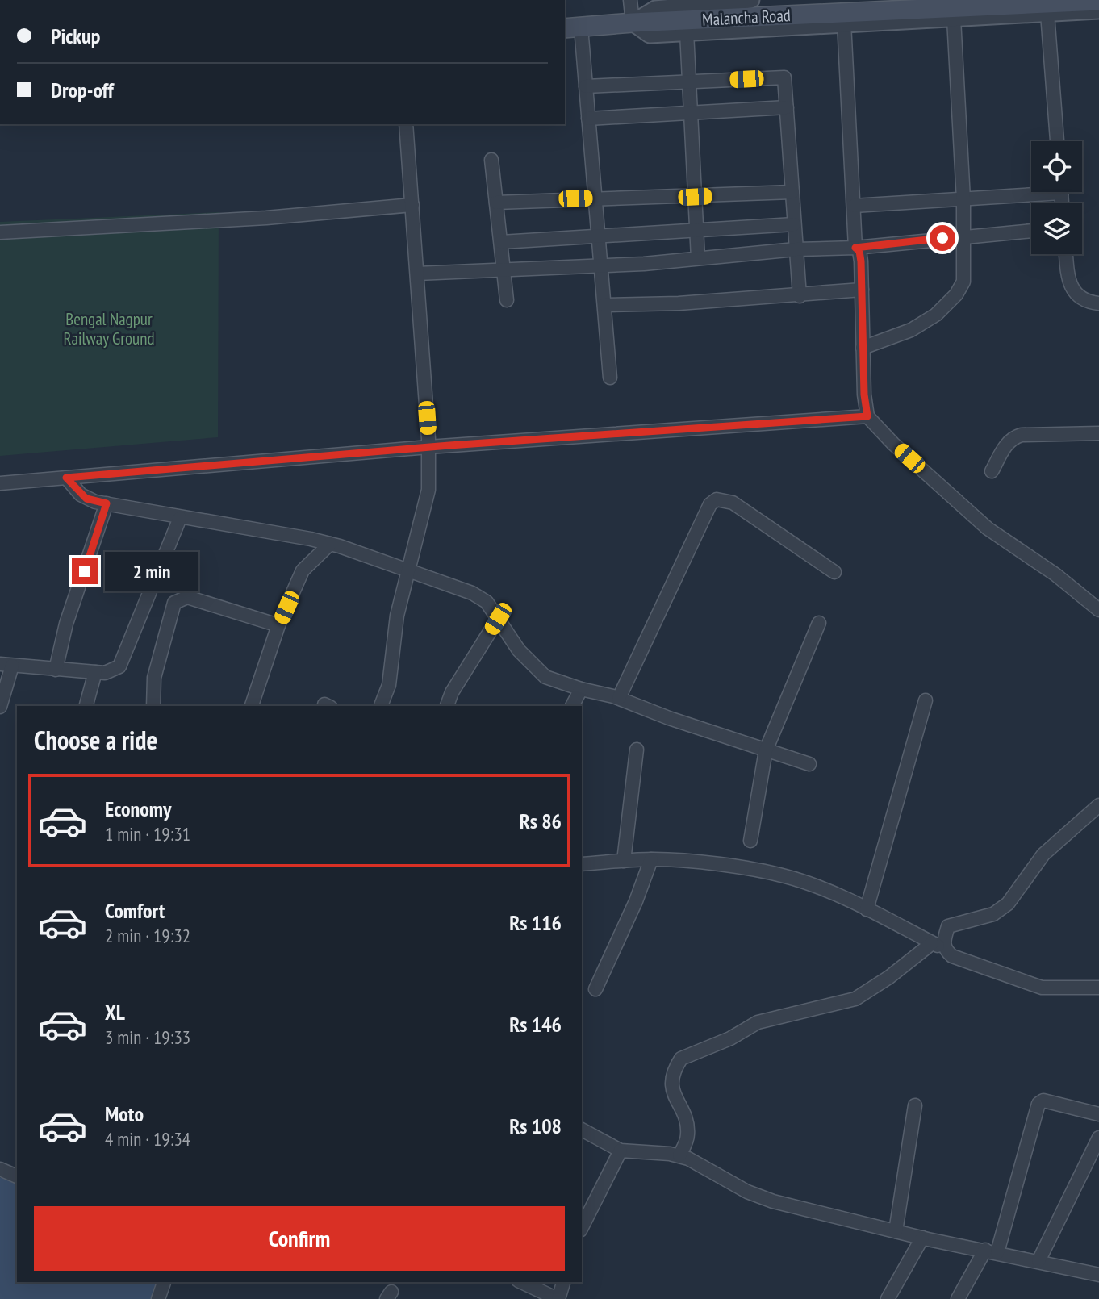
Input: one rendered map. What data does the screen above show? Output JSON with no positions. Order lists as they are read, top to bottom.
{
  "streets": {
    "main road": ["Malancha Road"]
  },
  "parks": ["Bengal Nagpur Railway Ground"],
  "page": {
    "banner": ["Pickup", "Drop-off"],
    "bubble": "2 min",
    "heading": "Choose a ride",
    "list": [
      {
        "name": "Economy",
        "note": "1 min · 19:31",
        "value": "Rs 86"
      },
      {
        "name": "Comfort",
        "note": "2 min · 19:32",
        "value": "Rs 116"
      },
      {
        "name": "XL",
        "note": "3 min · 19:33",
        "value": "Rs 146"
      },
      {
        "name": "Moto",
        "note": "4 min · 19:34",
        "value": "Rs 108"
      }
    ],
    "buttons": "Confirm"
  }
}
